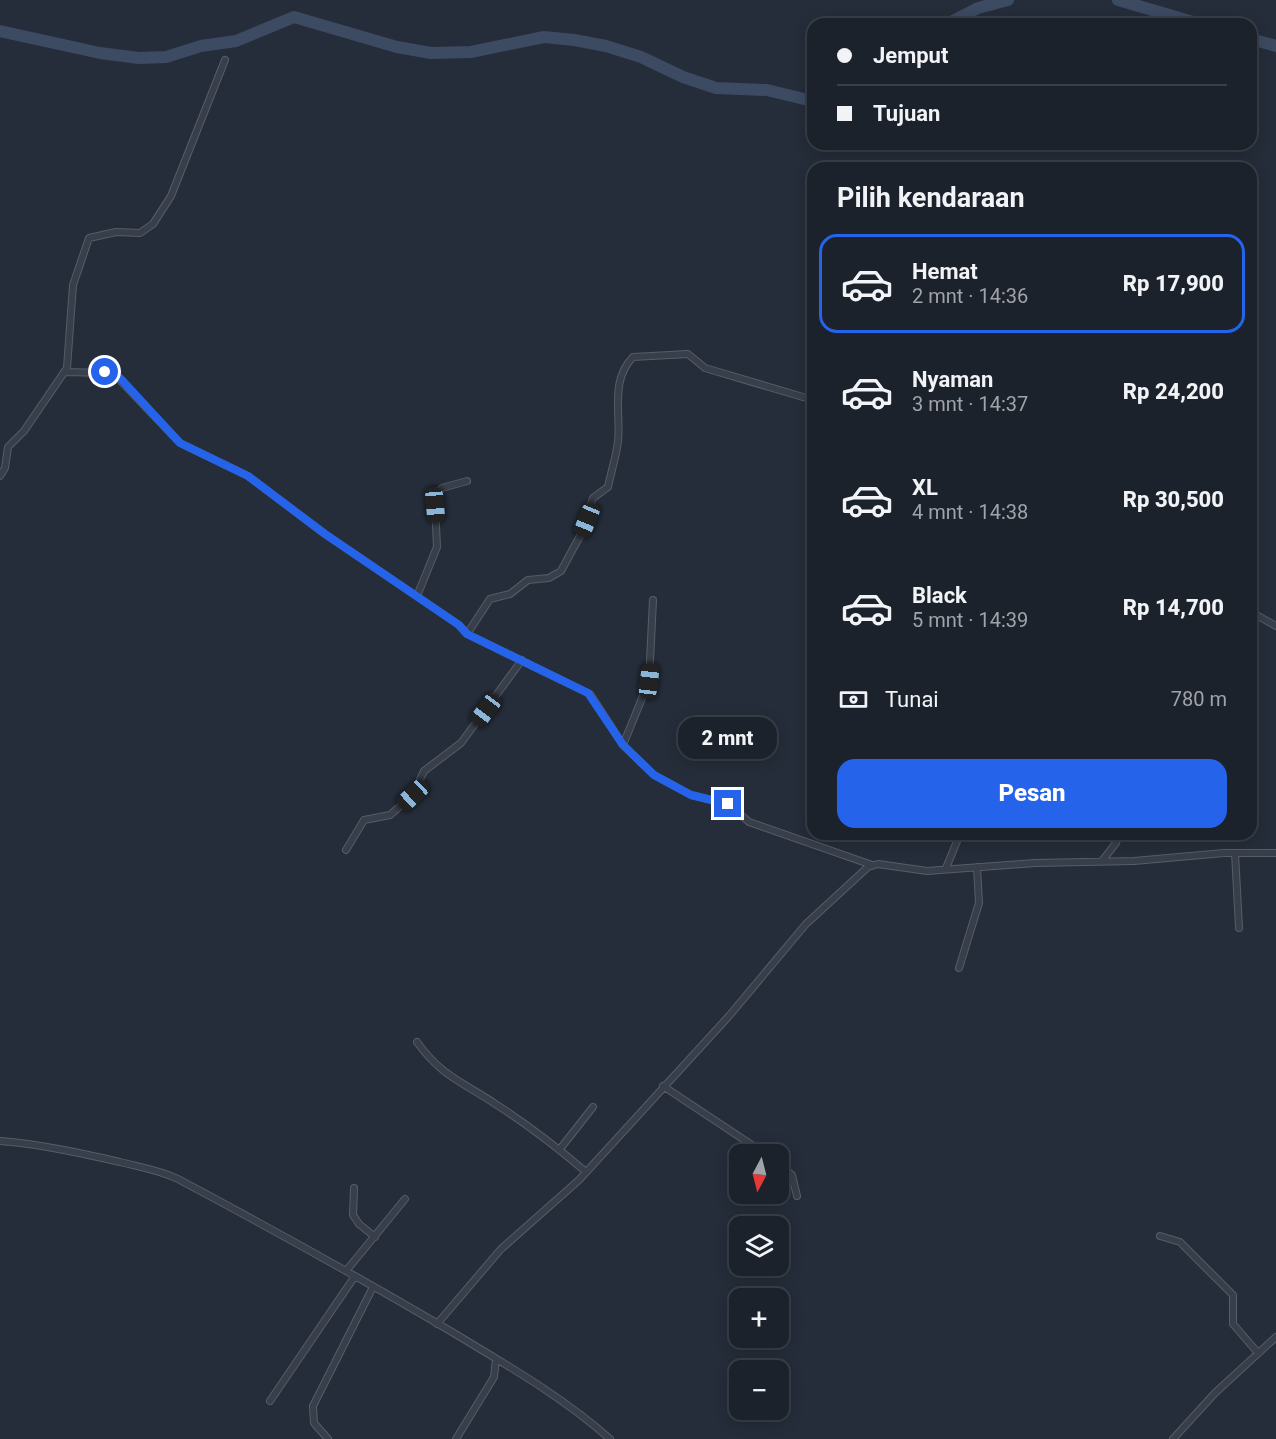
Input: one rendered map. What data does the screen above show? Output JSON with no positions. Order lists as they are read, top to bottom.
{
  "north": "bottom",
  "page": {
    "banner": ["Jemput", "Tujuan"],
    "heading": "Pilih kendaraan",
    "list": [
      {
        "name": "Hemat",
        "note": "2 mnt · 14:36",
        "value": "Rp 17,900"
      },
      {
        "name": "Nyaman",
        "note": "3 mnt · 14:37",
        "value": "Rp 24,200"
      },
      {
        "name": "XL",
        "note": "4 mnt · 14:38",
        "value": "Rp 30,500"
      },
      {
        "name": "Black",
        "note": "5 mnt · 14:39",
        "value": "Rp 14,700"
      }
    ],
    "pay": ["Tunai", "780 m"],
    "bubble": "2 mnt",
    "buttons": "Pesan",
    "map_buttons": ["+", "−"]
  }
}
